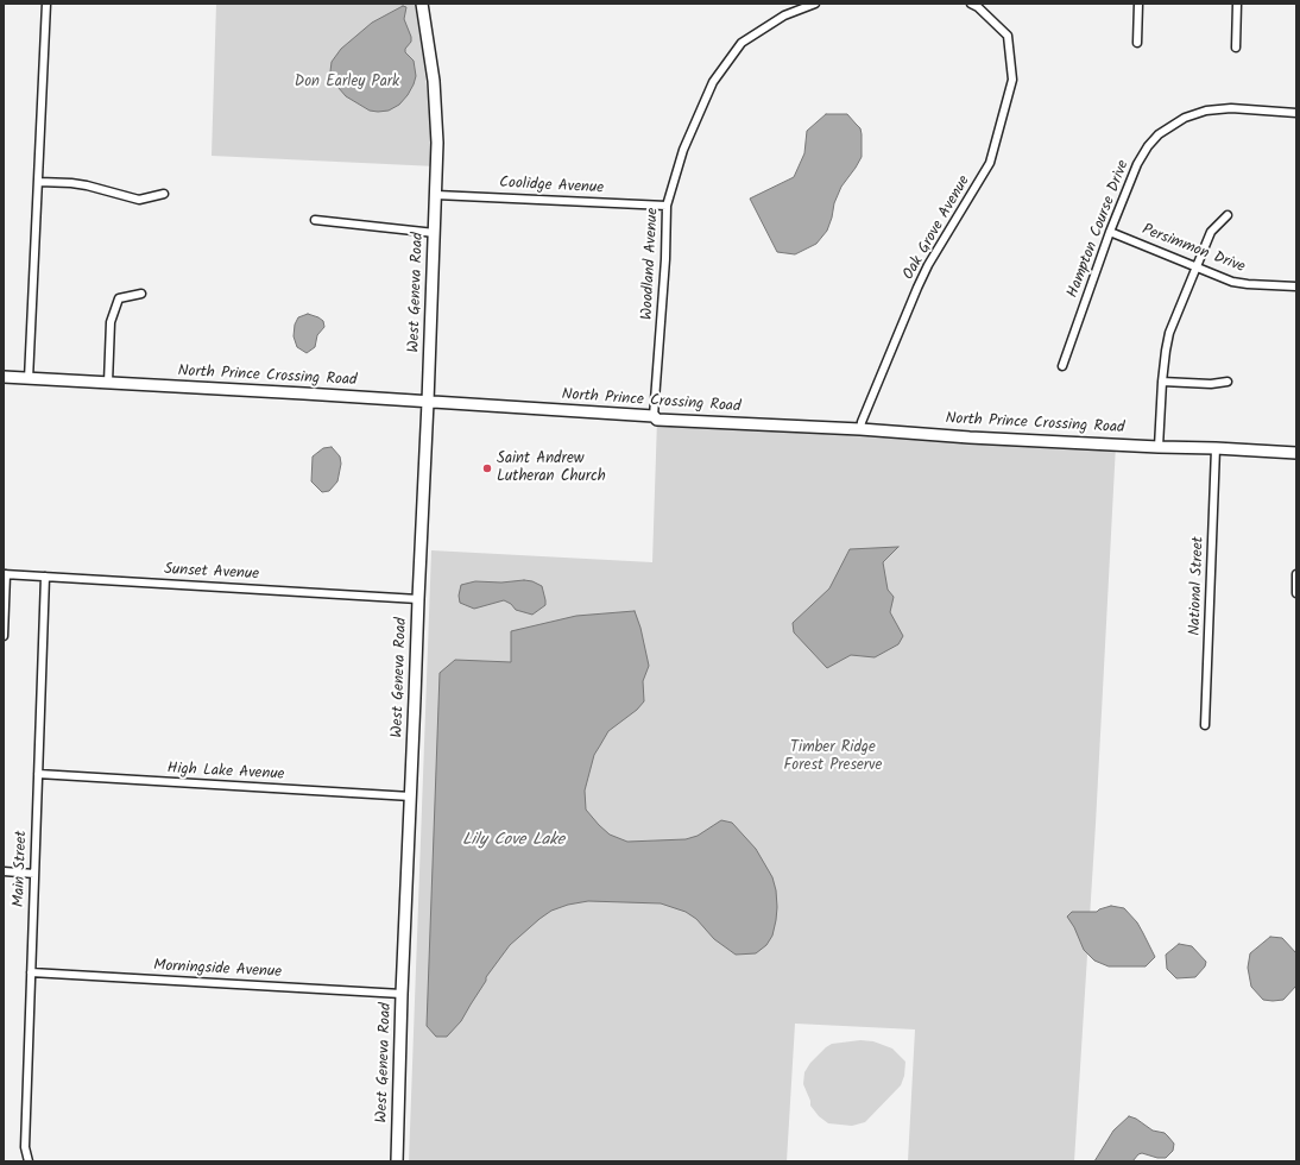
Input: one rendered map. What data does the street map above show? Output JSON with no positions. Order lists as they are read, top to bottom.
{
  "streets": {
    "street": [
      "Coolidge Avenue",
      "Oak Grove Avenue",
      "Hampton Course Drive",
      "Persimmon Drive",
      "Woodland Avenue",
      "West Geneva Road",
      "North Prince Crossing Road",
      "Sunset Avenue",
      "National Street",
      "High Lake Avenue",
      "Main Street",
      "Morningside Avenue"
    ]
  },
  "crossings": [
    ["Coolidge Avenue", "Woodland Avenue"],
    ["Coolidge Avenue", "West Geneva Road"],
    ["Oak Grove Avenue", "North Prince Crossing Road"],
    ["Hampton Course Drive", "Persimmon Drive"],
    ["Woodland Avenue", "North Prince Crossing Road"],
    ["West Geneva Road", "North Prince Crossing Road"],
    ["West Geneva Road", "Sunset Avenue"],
    ["West Geneva Road", "High Lake Avenue"],
    ["West Geneva Road", "Morningside Avenue"],
    ["North Prince Crossing Road", "National Street"],
    ["Sunset Avenue", "Main Street"],
    ["High Lake Avenue", "Main Street"],
    ["Main Street", "Morningside Avenue"]
  ],
  "water": ["Lily Cove Lake"],
  "parks": ["Don Earley Park", "Timber Ridge Forest Preserve"],
  "places": ["Saint Andrew Lutheran Church"]
}
